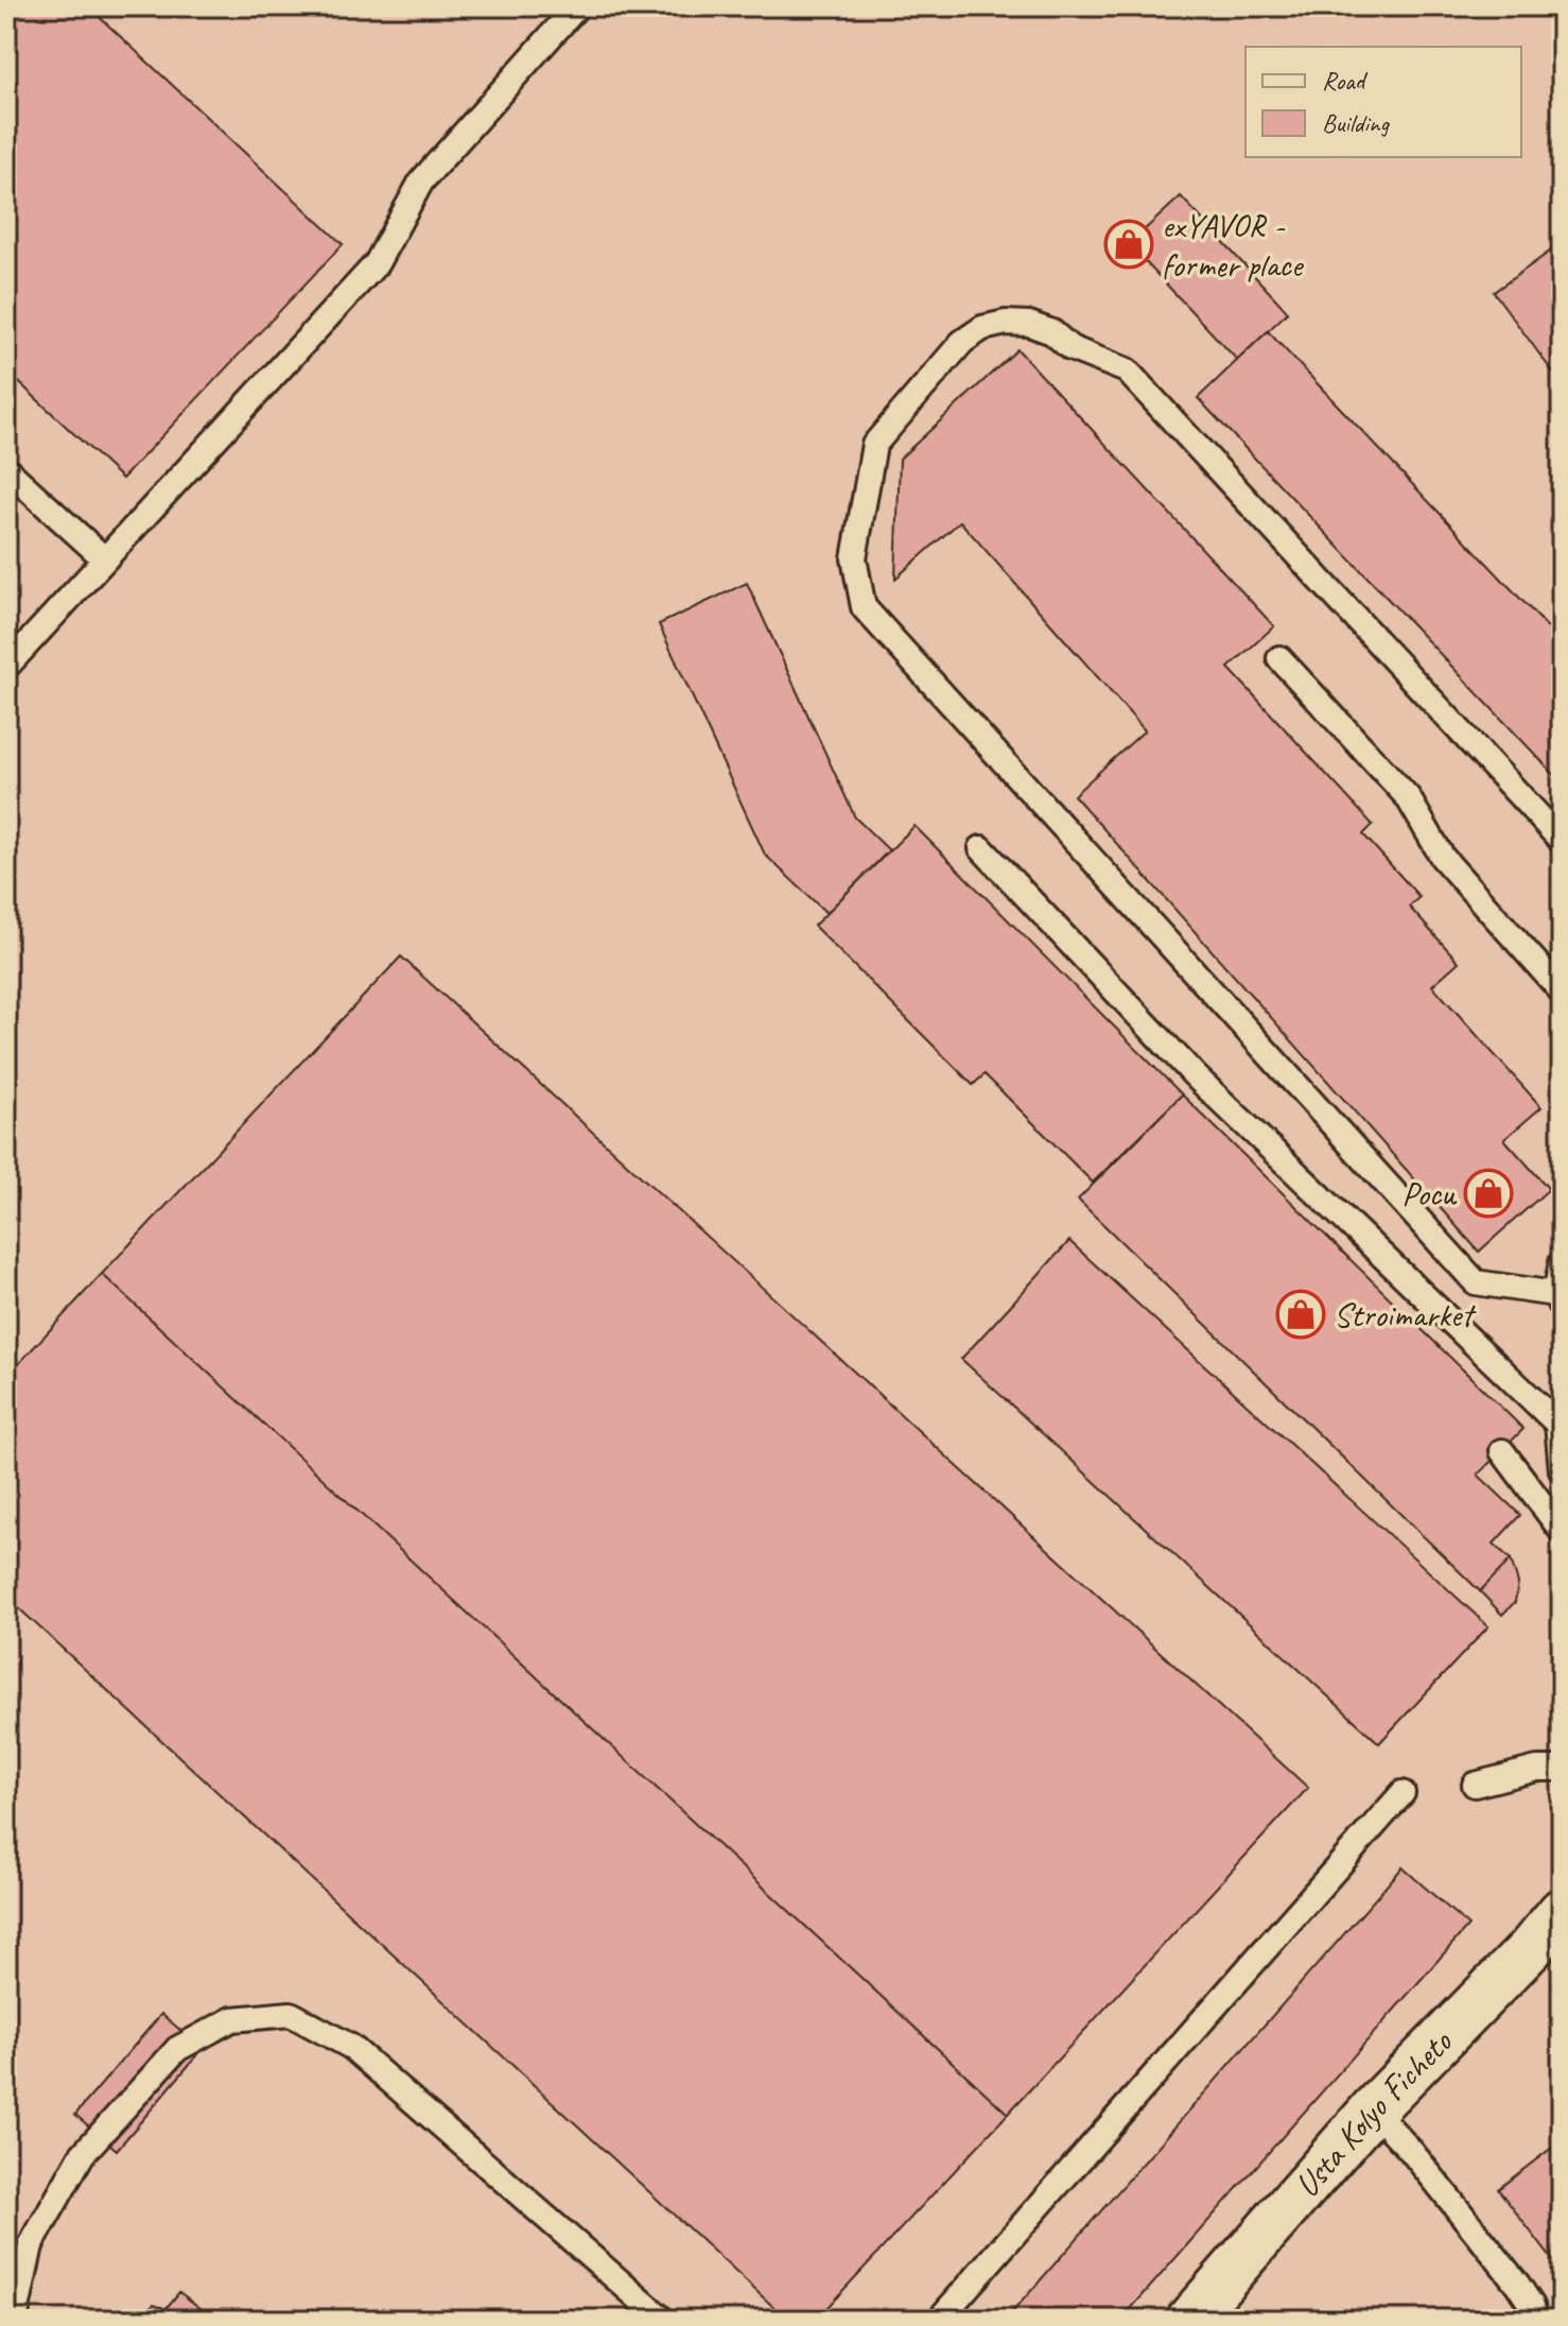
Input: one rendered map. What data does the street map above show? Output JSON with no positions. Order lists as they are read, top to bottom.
{
  "streets": {
    "street": ["Usta Kolyo Ficheto"]
  },
  "places": {
    "shop": ["exYAVOR - former place", "Роси", "Stroimarket"]
  },
  "legend": ["Road", "Building"]
}
